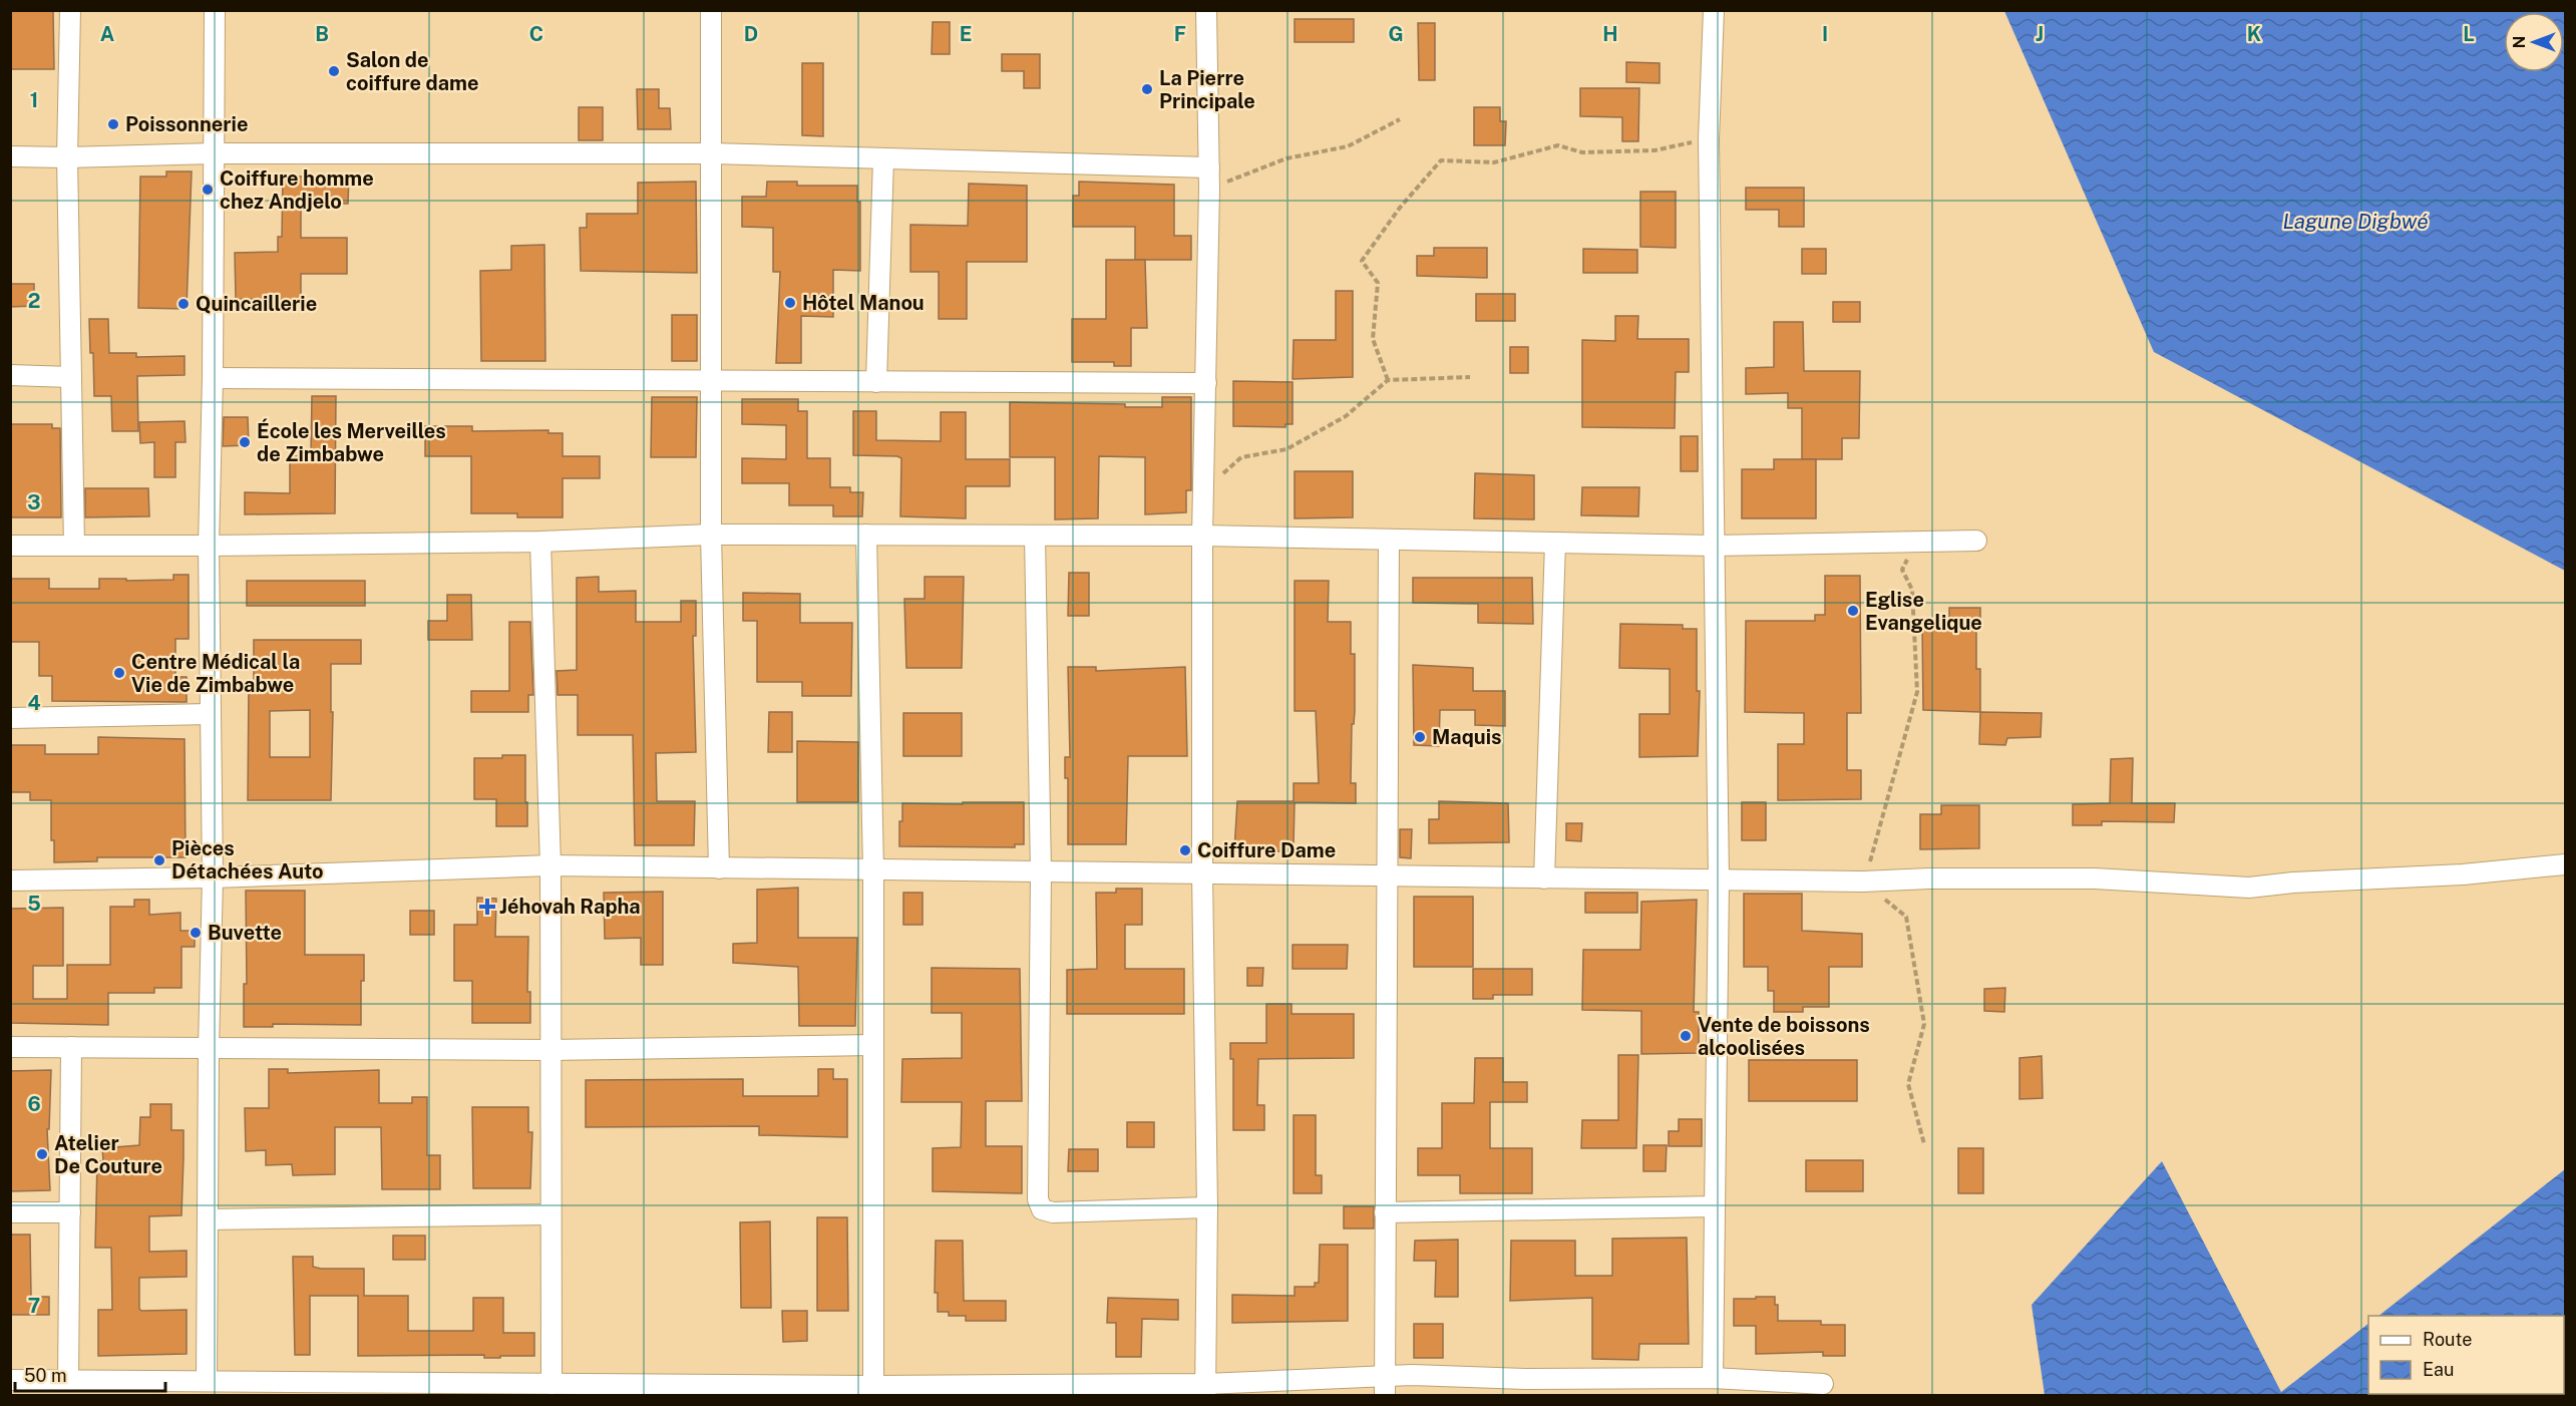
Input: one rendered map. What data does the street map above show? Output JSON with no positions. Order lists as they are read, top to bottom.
{
  "water": ["Lagune Digbwé"],
  "places": {
    "other": [
      "Salon de coiffure dame",
      "La Pierre Principale",
      "Poissonnerie",
      "Coiffure homme chez Andjelo",
      "Hôtel Manou",
      "Quincaillerie",
      "École les Merveilles de Zimbabwe",
      "Eglise Evangelique",
      "Centre Médical la Vie de Zimbabwe",
      "Maquis",
      "Coiffure Dame",
      "Pièces Détachées Auto",
      "Buvette",
      "Vente de boissons alcoolisées",
      "Atelier De Couture"
    ],
    "health": ["Jéhovah Rapha"]
  },
  "legend": ["Route", "Eau"],
  "scale_bar": "50 m",
  "north": "left",
  "grid": {
    "columns": [
      "A",
      "B",
      "C",
      "D",
      "E",
      "F",
      "G",
      "H",
      "I",
      "J",
      "K",
      "L"
    ],
    "rows": [
      "1",
      "2",
      "3",
      "4",
      "5",
      "6",
      "7"
    ]
  }
}
